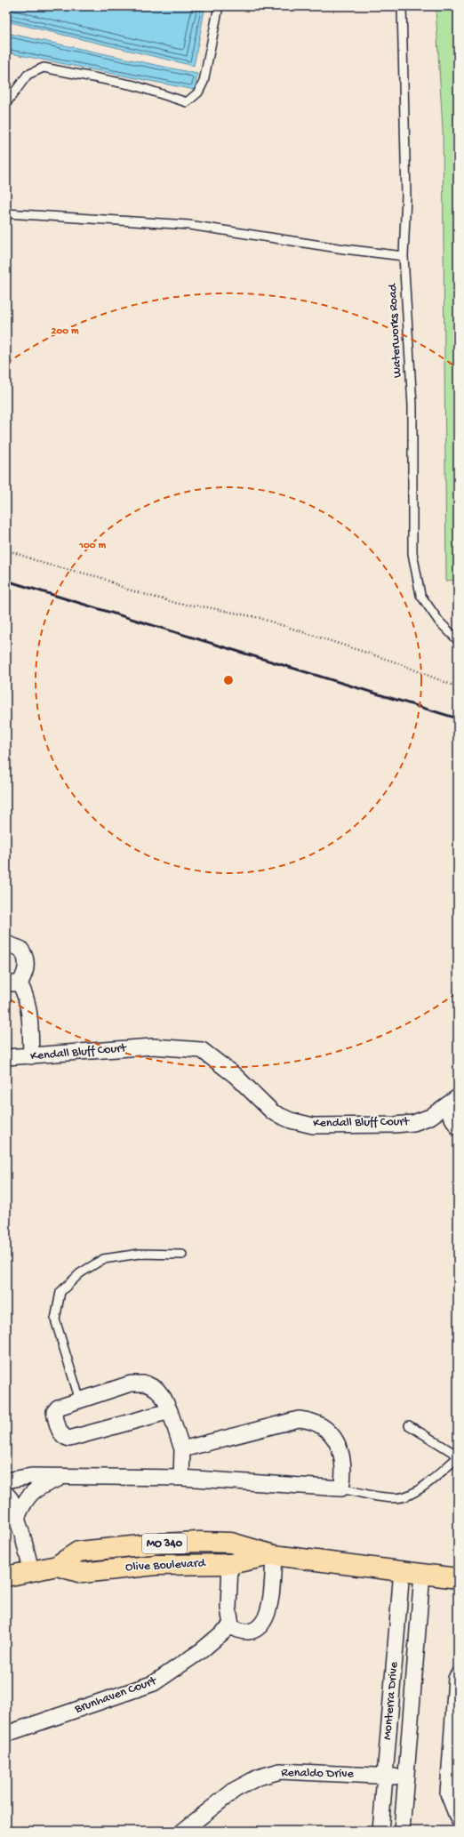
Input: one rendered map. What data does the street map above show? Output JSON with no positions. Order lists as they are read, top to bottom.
{
  "streets": {
    "main road": ["MO 340", "Olive Boulevard"],
    "street": [
      "Kendall Bluff Court",
      "Brunhaven Court",
      "Monterra Drive",
      "Renaldo Drive"
    ],
    "lane": ["Waterworks Road"]
  },
  "crossings": [
    ["Olive Boulevard", "Monterra Drive"],
    ["Monterra Drive", "Renaldo Drive"]
  ],
  "rings": ["200 m", "100 m"]
}
